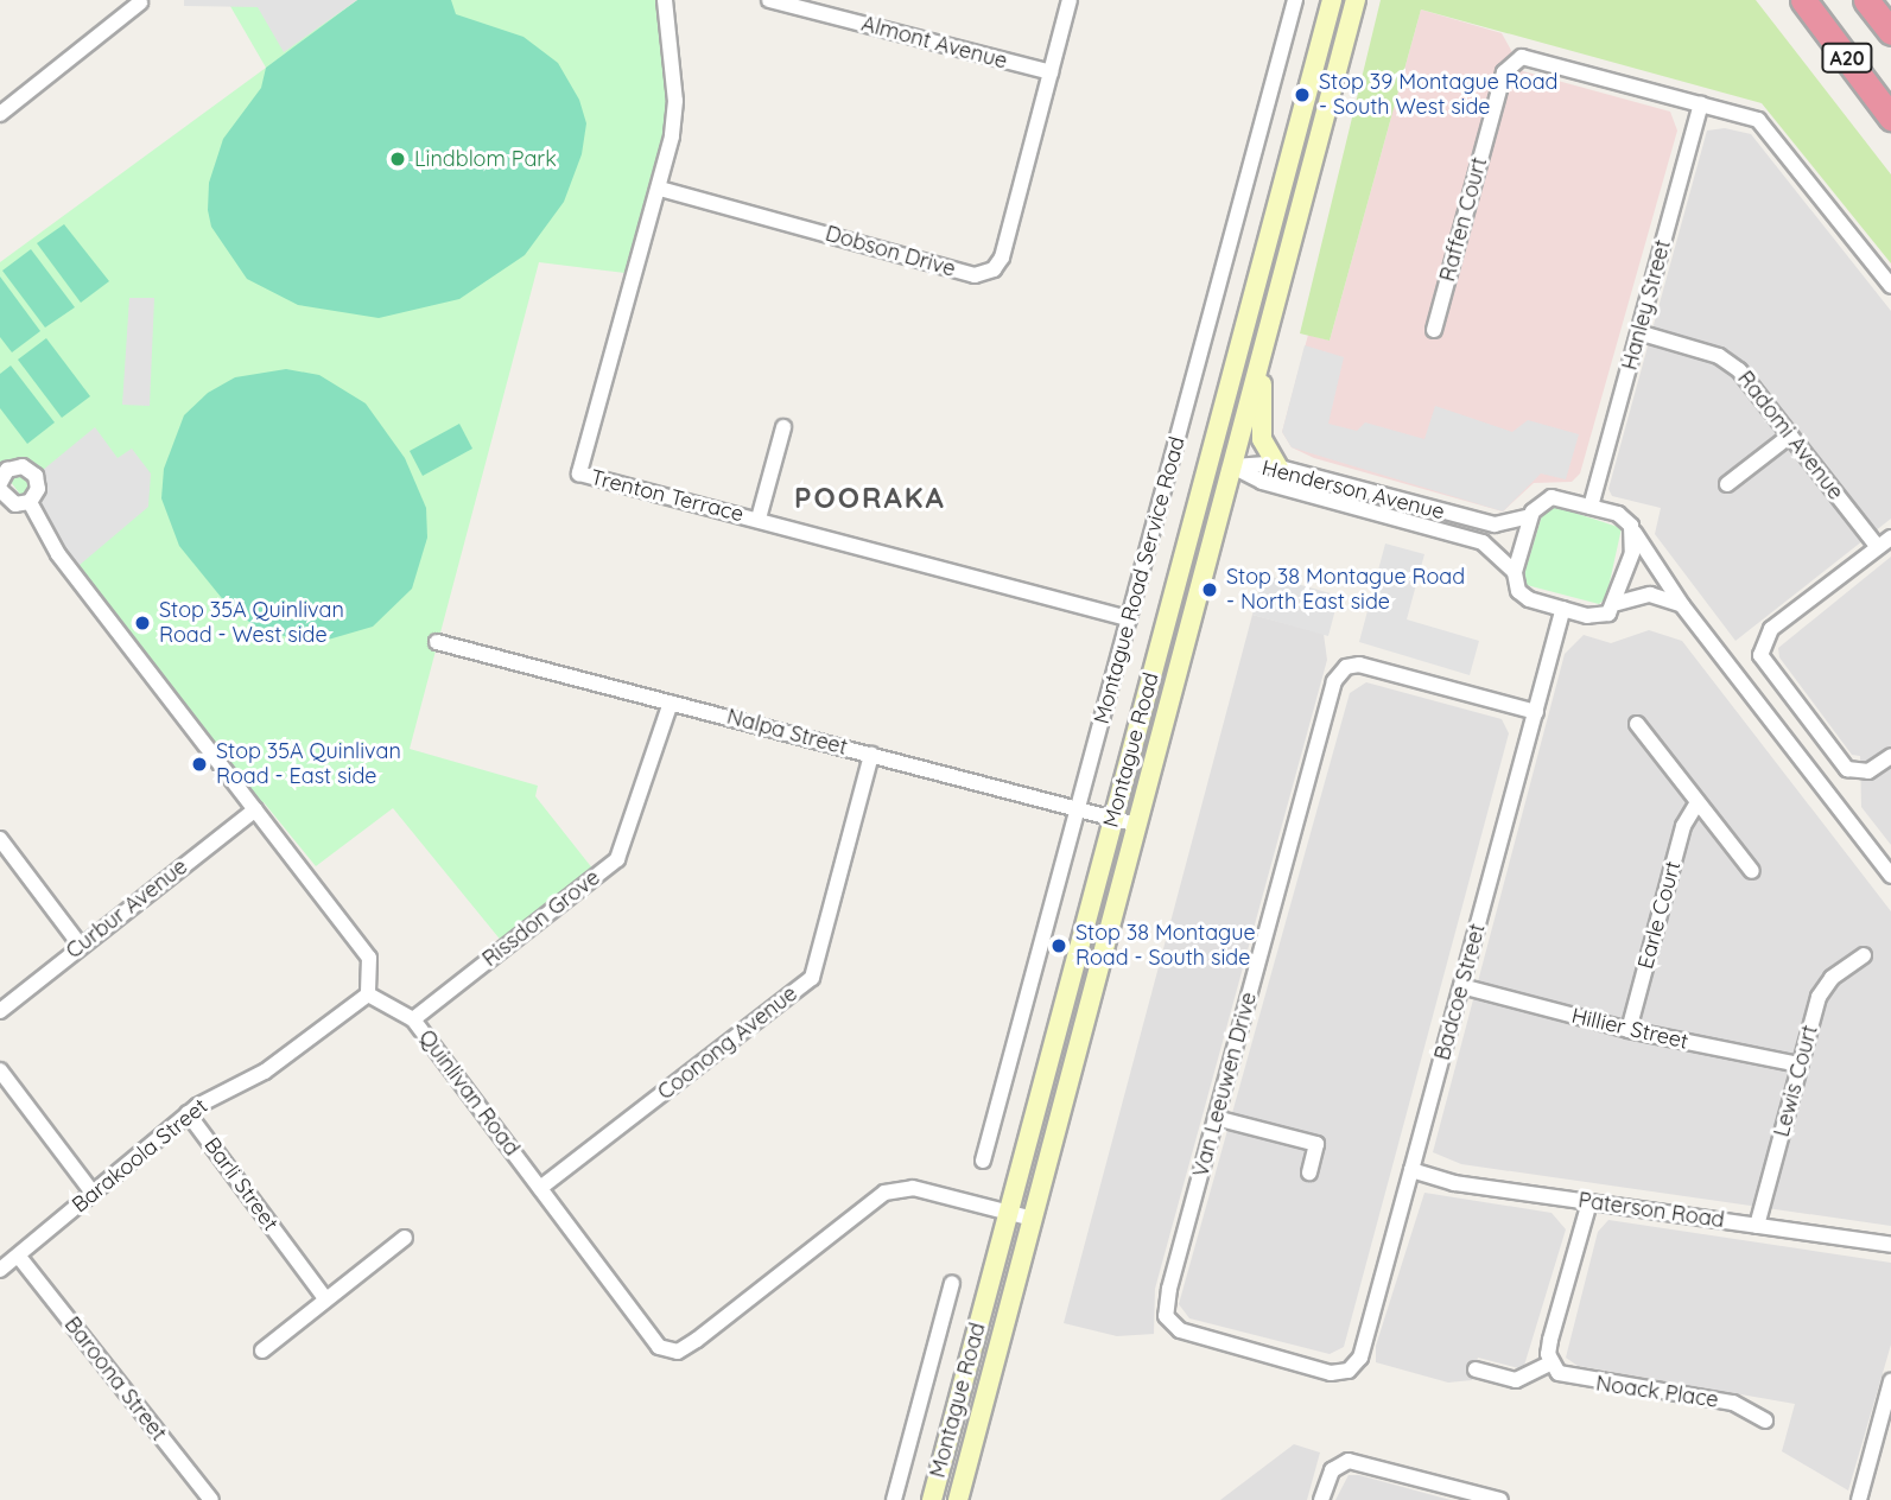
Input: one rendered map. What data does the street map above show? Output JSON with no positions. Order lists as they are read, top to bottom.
{
  "streets": {
    "highway": ["A20"],
    "main road": ["Montague Road"],
    "street": [
      "Almont Avenue",
      "Raffen Court",
      "Dobson Drive",
      "Hanley Street",
      "Radomi Avenue",
      "Henderson Avenue",
      "Trenton Terrace",
      "Montague Road Service Road",
      "Nalpa Street",
      "Curbur Avenue",
      "Earle Court",
      "Rissdon Grove",
      "Badcoe Street",
      "Hillier Street",
      "Coonong Avenue",
      "Lewis Court",
      "Van Leeuwen Drive",
      "Quinlivan Road",
      "Barakoola Street",
      "Barli Street",
      "Paterson Road",
      "Baroona Street",
      "Noack Place"
    ]
  },
  "crossings": [
    ["Almont Avenue", "Dobson Drive"],
    ["Raffen Court", "Hanley Street"],
    ["Dobson Drive", "Trenton Terrace"],
    ["Hanley Street", "Radomi Avenue"],
    ["Hanley Street", "Henderson Avenue"],
    ["Hanley Street", "Badcoe Street"],
    ["Henderson Avenue", "Montague Road"],
    ["Henderson Avenue", "Badcoe Street"],
    ["Trenton Terrace", "Montague Road Service Road"],
    ["Montague Road Service Road", "Nalpa Street"],
    ["Nalpa Street", "Montague Road"],
    ["Nalpa Street", "Rissdon Grove"],
    ["Nalpa Street", "Coonong Avenue"],
    ["Montague Road", "Quinlivan Road"],
    ["Earle Court", "Hillier Street"],
    ["Rissdon Grove", "Quinlivan Road"],
    ["Badcoe Street", "Hillier Street"],
    ["Badcoe Street", "Van Leeuwen Drive"],
    ["Badcoe Street", "Paterson Road"],
    ["Hillier Street", "Lewis Court"],
    ["Coonong Avenue", "Quinlivan Road"],
    ["Lewis Court", "Paterson Road"],
    ["Quinlivan Road", "Barakoola Street"],
    ["Barakoola Street", "Barli Street"],
    ["Barakoola Street", "Baroona Street"]
  ],
  "districts": ["POORAKA"],
  "places": [
    "Stop 39 Montague Road - South West side",
    "Lindblom Park",
    "Stop 38 Montague Road - North East side",
    "Stop 35A Quinlivan Road - West side",
    "Stop 35A Quinlivan Road - East side",
    "Stop 38 Montague Road - South side"
  ]
}
